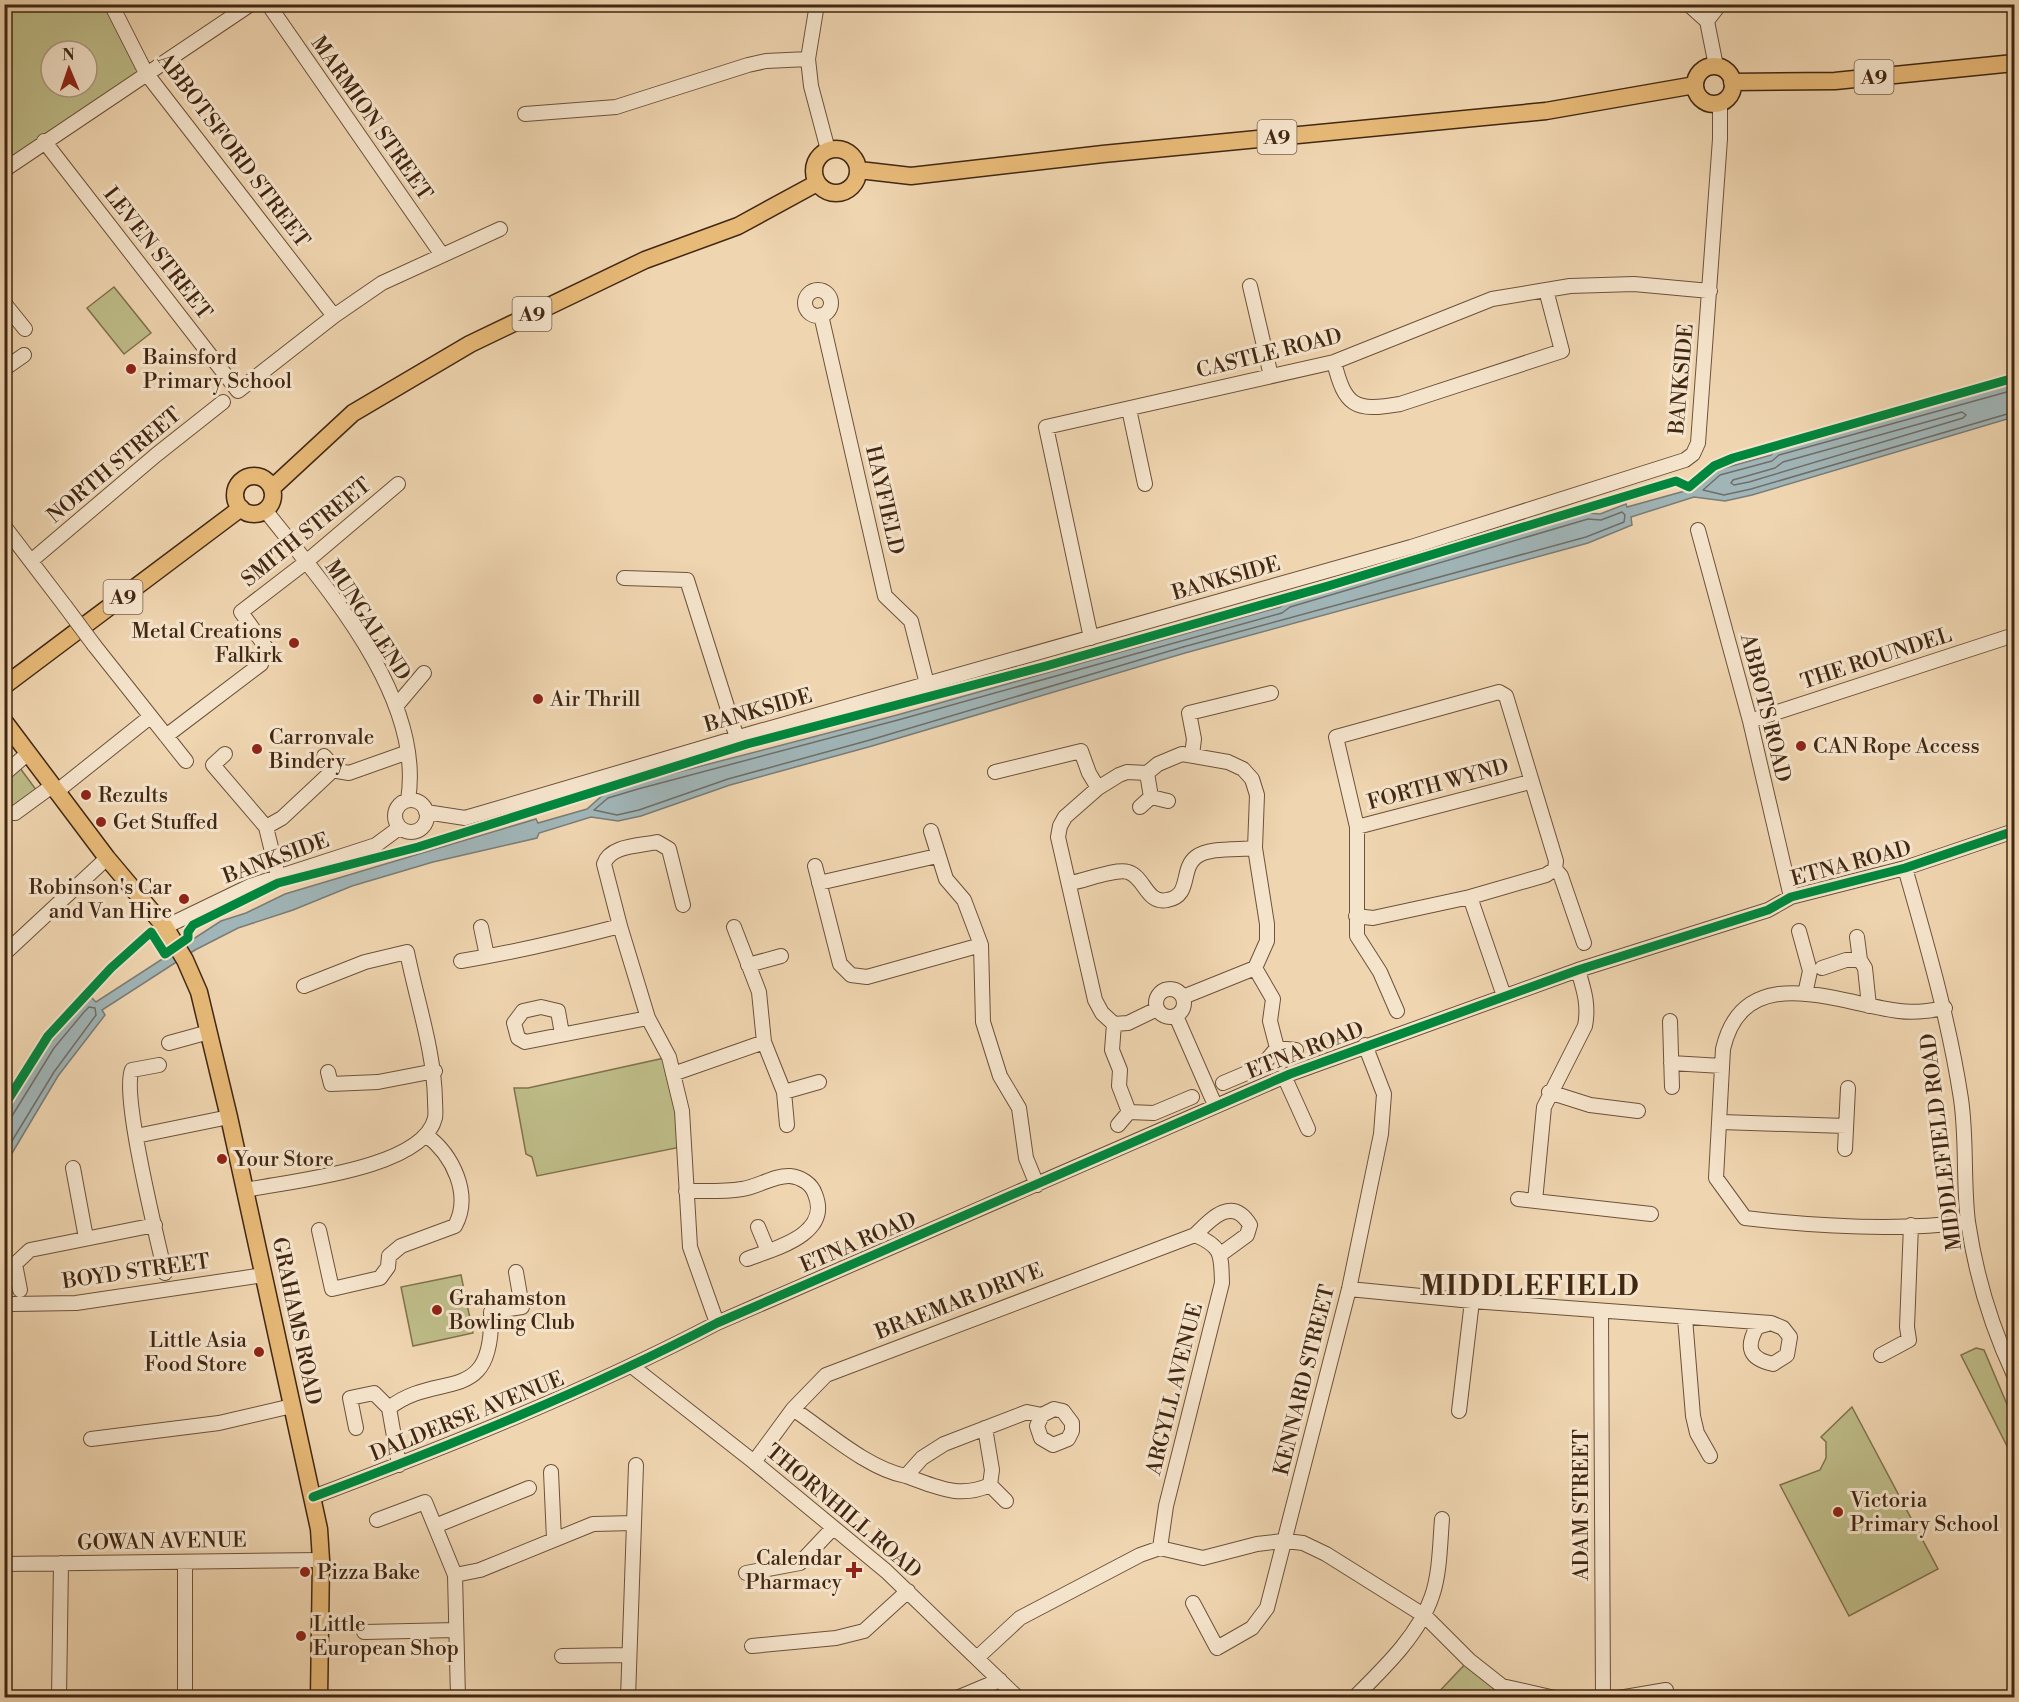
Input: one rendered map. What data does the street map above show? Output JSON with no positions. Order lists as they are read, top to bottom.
{
  "streets": {
    "main road": ["A9", "GRAHAMS ROAD"],
    "street": [
      "MARMION STREET",
      "ABBOTSFORD STREET",
      "LEVEN STREET",
      "CASTLE ROAD",
      "BANKSIDE",
      "NORTH STREET",
      "HAYFIELD",
      "SMITH STREET",
      "MUNGALEND",
      "THE ROUNDEL",
      "ABBOTS ROAD",
      "FORTH WYND",
      "ETNA ROAD",
      "MIDDLEFIELD ROAD",
      "BOYD STREET",
      "BRAEMAR DRIVE",
      "KENNARD STREET",
      "ARGYLL AVENUE",
      "DALDERSE AVENUE",
      "ADAM STREET",
      "THORNHILL ROAD",
      "GOWAN AVENUE"
    ]
  },
  "crossings": [
    ["A9", "BANKSIDE"],
    ["A9", "MUNGALEND"],
    ["ABBOTSFORD STREET", "LEVEN STREET"],
    ["CASTLE ROAD", "BANKSIDE"],
    ["BANKSIDE", "HAYFIELD"],
    ["BANKSIDE", "MUNGALEND"],
    ["BANKSIDE", "GRAHAMS ROAD"],
    ["SMITH STREET", "MUNGALEND"],
    ["THE ROUNDEL", "ABBOTS ROAD"],
    ["ABBOTS ROAD", "ETNA ROAD"],
    ["ETNA ROAD", "MIDDLEFIELD ROAD"],
    ["ETNA ROAD", "KENNARD STREET"],
    ["ETNA ROAD", "DALDERSE AVENUE"],
    ["ETNA ROAD", "THORNHILL ROAD"],
    ["BOYD STREET", "GRAHAMS ROAD"],
    ["BRAEMAR DRIVE", "THORNHILL ROAD"],
    ["GRAHAMS ROAD", "DALDERSE AVENUE"],
    ["GRAHAMS ROAD", "GOWAN AVENUE"],
    ["DALDERSE AVENUE", "THORNHILL ROAD"]
  ],
  "districts": ["MIDDLEFIELD"],
  "places": {
    "other": [
      "Bainsford Primary School",
      "Metal Creations Falkirk",
      "Air Thrill",
      "CAN Rope Access",
      "Carronvale Bindery",
      "Rezults",
      "Get Stuffed",
      "Robinson's Car and Van Hire",
      "Your Store",
      "Grahamston Bowling Club",
      "Little Asia Food Store",
      "Victoria Primary School",
      "Pizza Bake",
      "Little European Shop"
    ],
    "health": ["Calendar Pharmacy"]
  },
  "north": "top"
}
